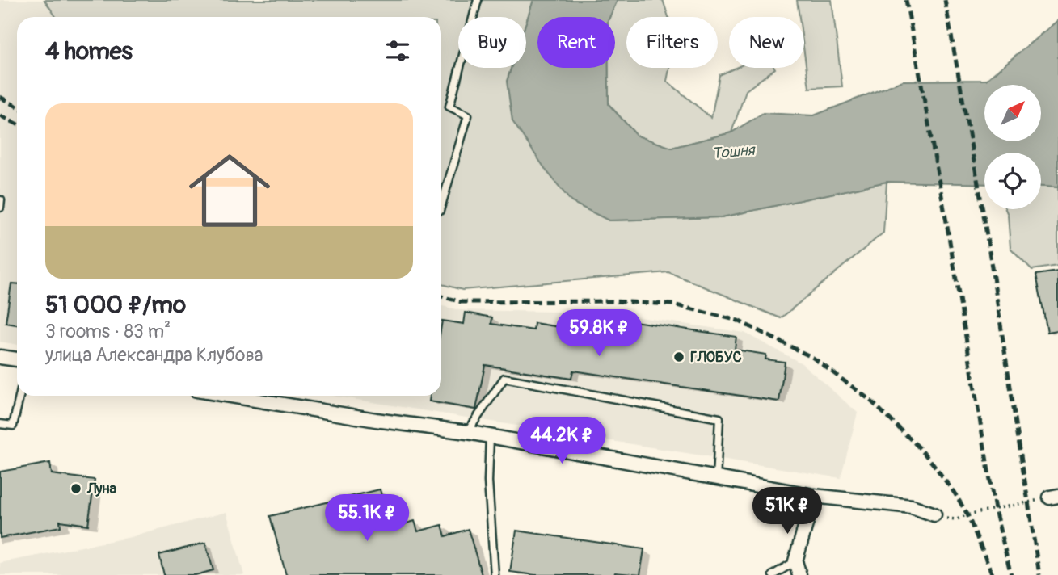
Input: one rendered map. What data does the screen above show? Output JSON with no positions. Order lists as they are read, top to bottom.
{
  "water": ["Тошня"],
  "places": ["ГЛОБУС", "Луна"],
  "north": "top right",
  "page": {
    "chip": [
      "Buy",
      "Rent",
      "Filters",
      "New"
    ],
    "heading": "4 homes",
    "list": [
      {
        "name": "51 000 ₽/mo",
        "note": "3 rooms · 83 m² · улица Александра Клубова"
      }
    ],
    "price": [
      "59.8K ₽",
      "44.2K ₽",
      "51K ₽",
      "55.1K ₽"
    ]
  }
}
